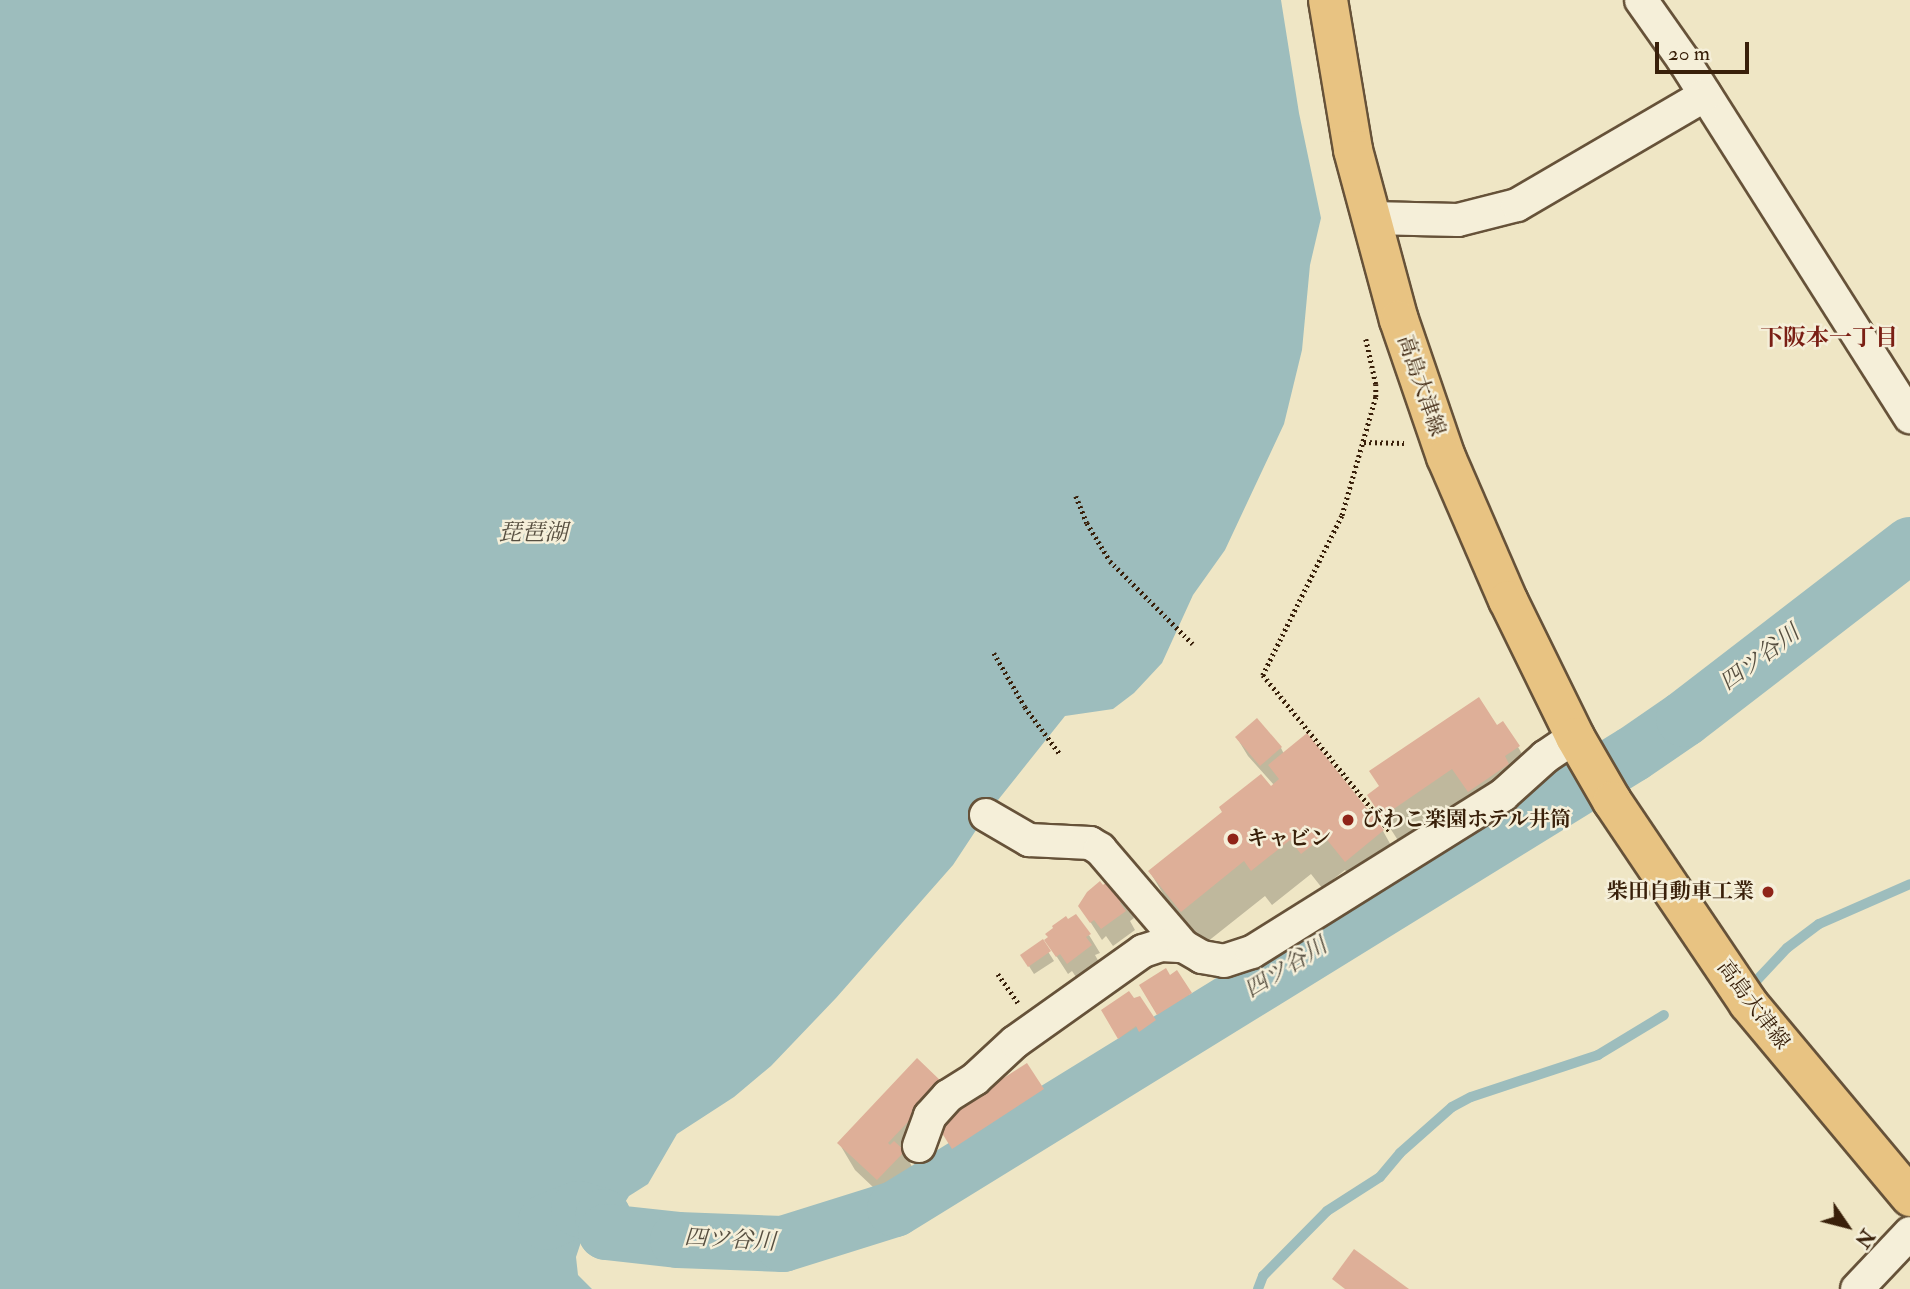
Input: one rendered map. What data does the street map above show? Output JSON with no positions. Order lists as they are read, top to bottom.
{
  "streets": {
    "main road": ["高島大津線"]
  },
  "districts": ["下阪本一丁目"],
  "water": ["琵琶湖", "四ツ谷川"],
  "places": ["びわこ楽園ホテル井筒", "キャビン", "柴田自動車工業"],
  "scale_bar": "20 m",
  "north": "bottom right"
}
